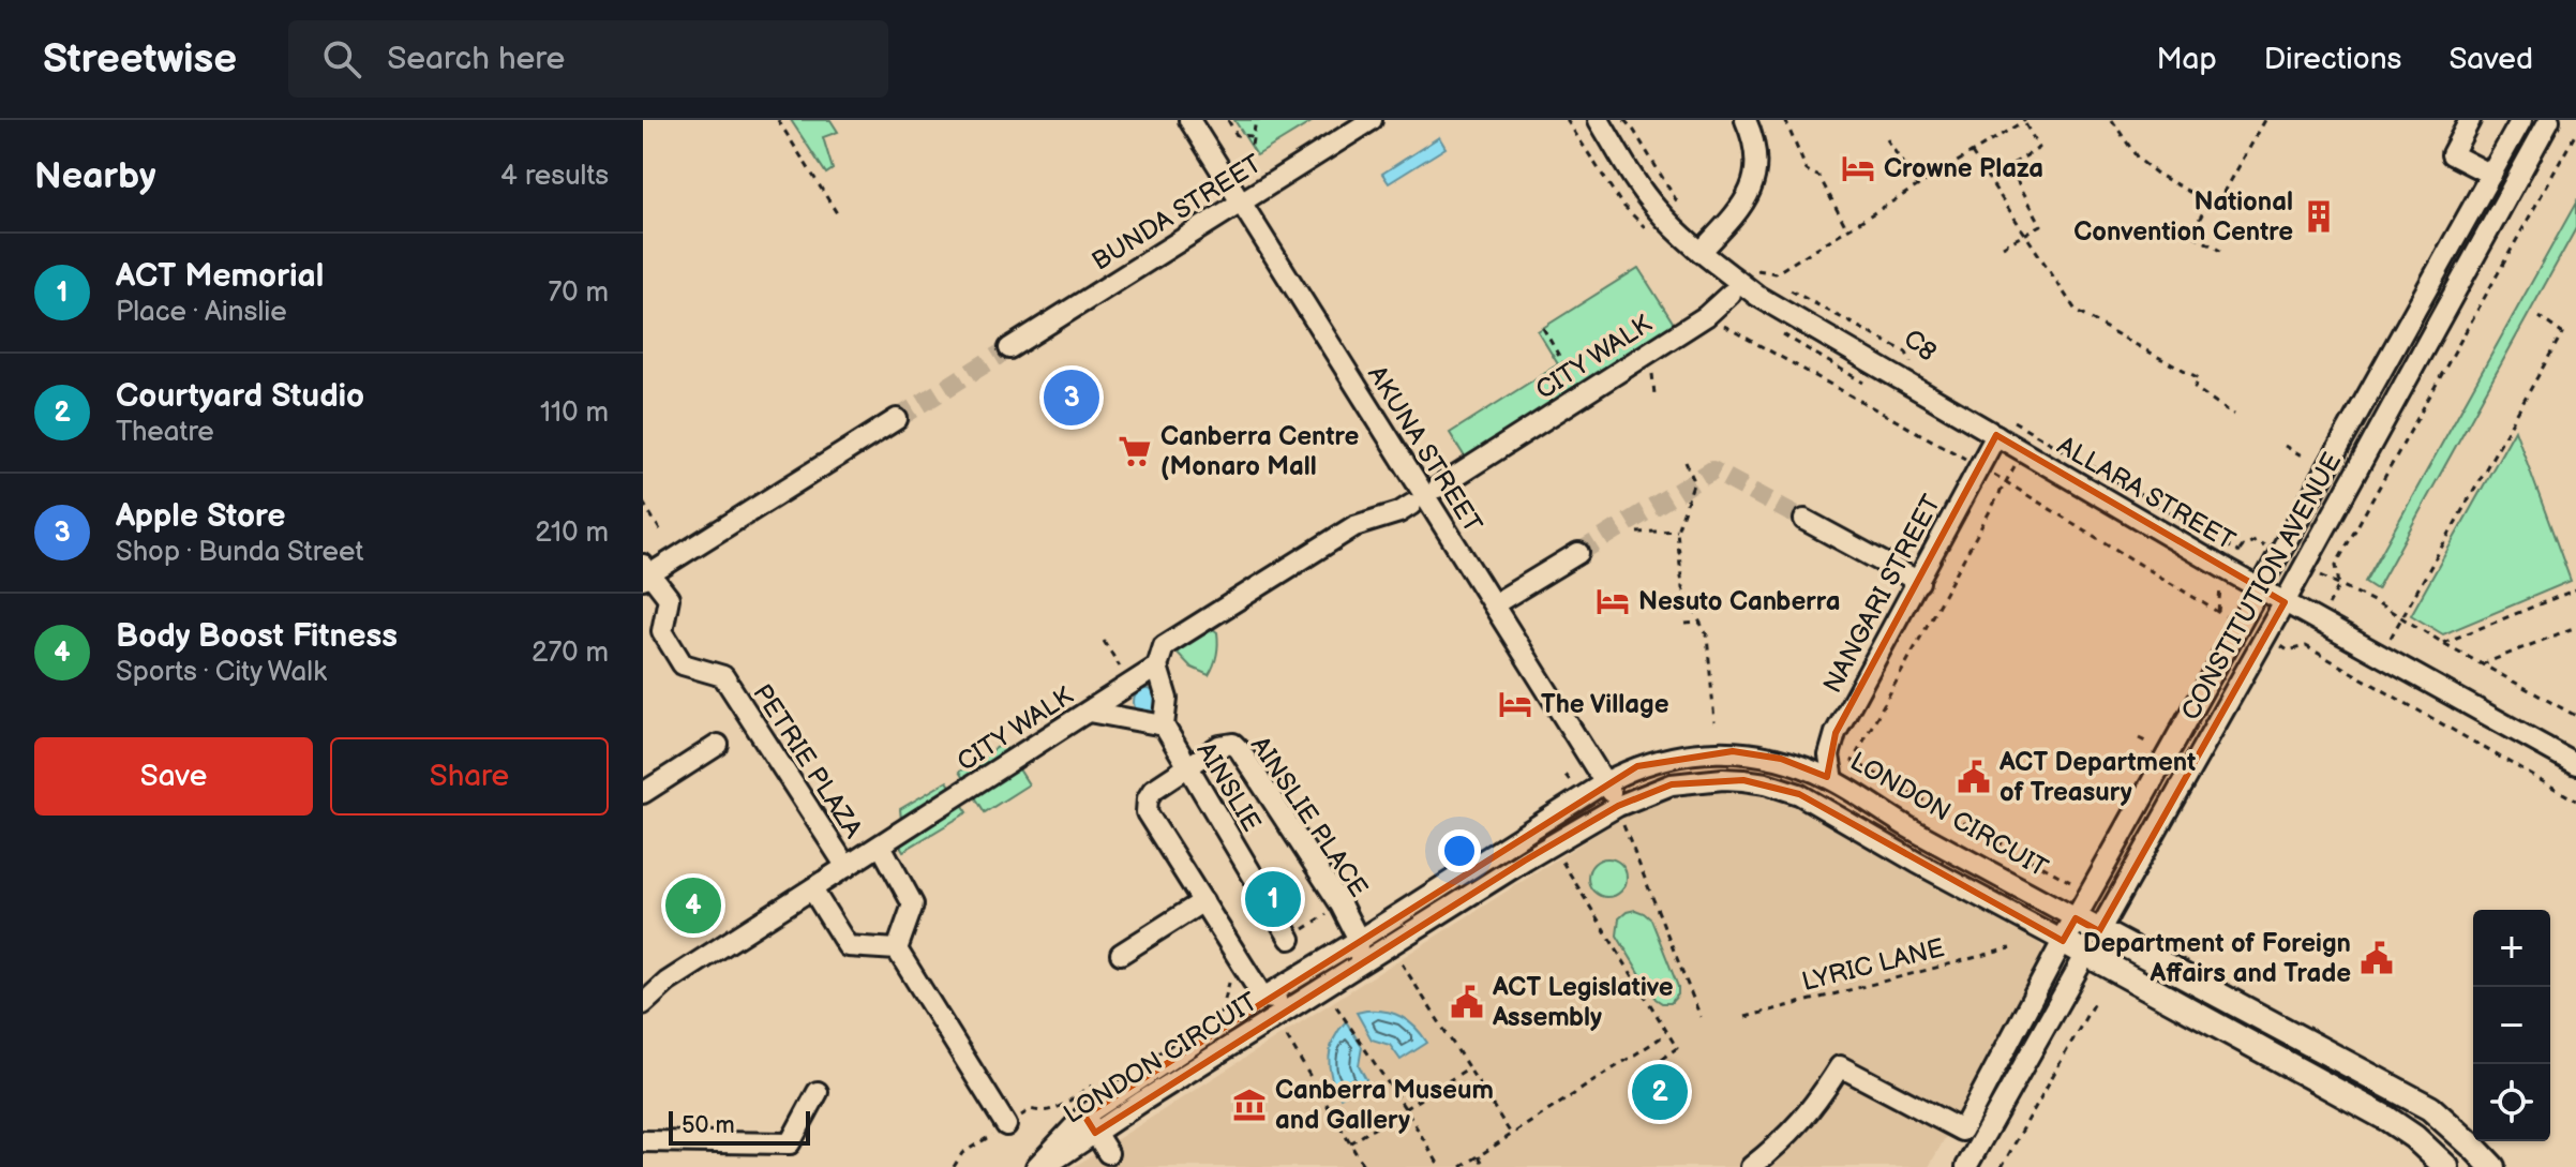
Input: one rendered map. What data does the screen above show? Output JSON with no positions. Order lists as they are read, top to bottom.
{
  "streets": {
    "main road": ["CONSTITUTION AVENUE", "LONDON CIRCUIT"],
    "street": [
      "BUNDA STREET",
      "CITY WALK",
      "AKUNA STREET",
      "ALLARA STREET",
      "NANGARI STREET",
      "PETRIE PLAZA",
      "AINSLIE",
      "AINSLIE PLACE"
    ],
    "path": ["C8", "LYRIC LANE"]
  },
  "crossings": [
    ["BUNDA STREET", "AKUNA STREET"],
    ["CITY WALK", "ALLARA STREET"],
    ["CITY WALK", "PETRIE PLAZA"],
    ["CITY WALK", "AINSLIE"],
    ["AKUNA STREET", "LONDON CIRCUIT"],
    ["ALLARA STREET", "CONSTITUTION AVENUE"],
    ["ALLARA STREET", "NANGARI STREET"],
    ["CONSTITUTION AVENUE", "LONDON CIRCUIT"],
    ["NANGARI STREET", "LONDON CIRCUIT"],
    ["AINSLIE", "AINSLIE PLACE"],
    ["LONDON CIRCUIT", "AINSLIE PLACE"]
  ],
  "places": {
    "hotel": ["Crowne Plaza", "Nesuto Canberra", "The Village"],
    "building": ["National Convention Centre"],
    "supermarket": ["Canberra Centre (Monaro Mall"],
    "public building": ["ACT Department of Treasury", "Department of Foreign Affairs and Trade", "ACT Legislative Assembly"],
    "museum": ["Canberra Museum and Gallery"]
  },
  "scale_bar": "50 m",
  "page": {
    "header": "Streetwise",
    "search": "Search here",
    "nav": ["Map", "Directions", "Saved"],
    "heading": ["Nearby", "4 results"],
    "list": [
      {
        "mark": "1",
        "name": "ACT Memorial",
        "note": "Place · Ainslie",
        "value": "70 m"
      },
      {
        "mark": "2",
        "name": "Courtyard Studio",
        "note": "Theatre",
        "value": "110 m"
      },
      {
        "mark": "3",
        "name": "Apple Store",
        "note": "Shop · Bunda Street",
        "value": "210 m"
      },
      {
        "mark": "4",
        "name": "Body Boost Fitness",
        "note": "Sports · City Walk",
        "value": "270 m"
      }
    ],
    "pins": [
      "3",
      "1",
      "4",
      "2"
    ],
    "buttons": ["Save", "Share"],
    "map_buttons": ["+", "−"],
    "scale": "50 m"
  }
}
